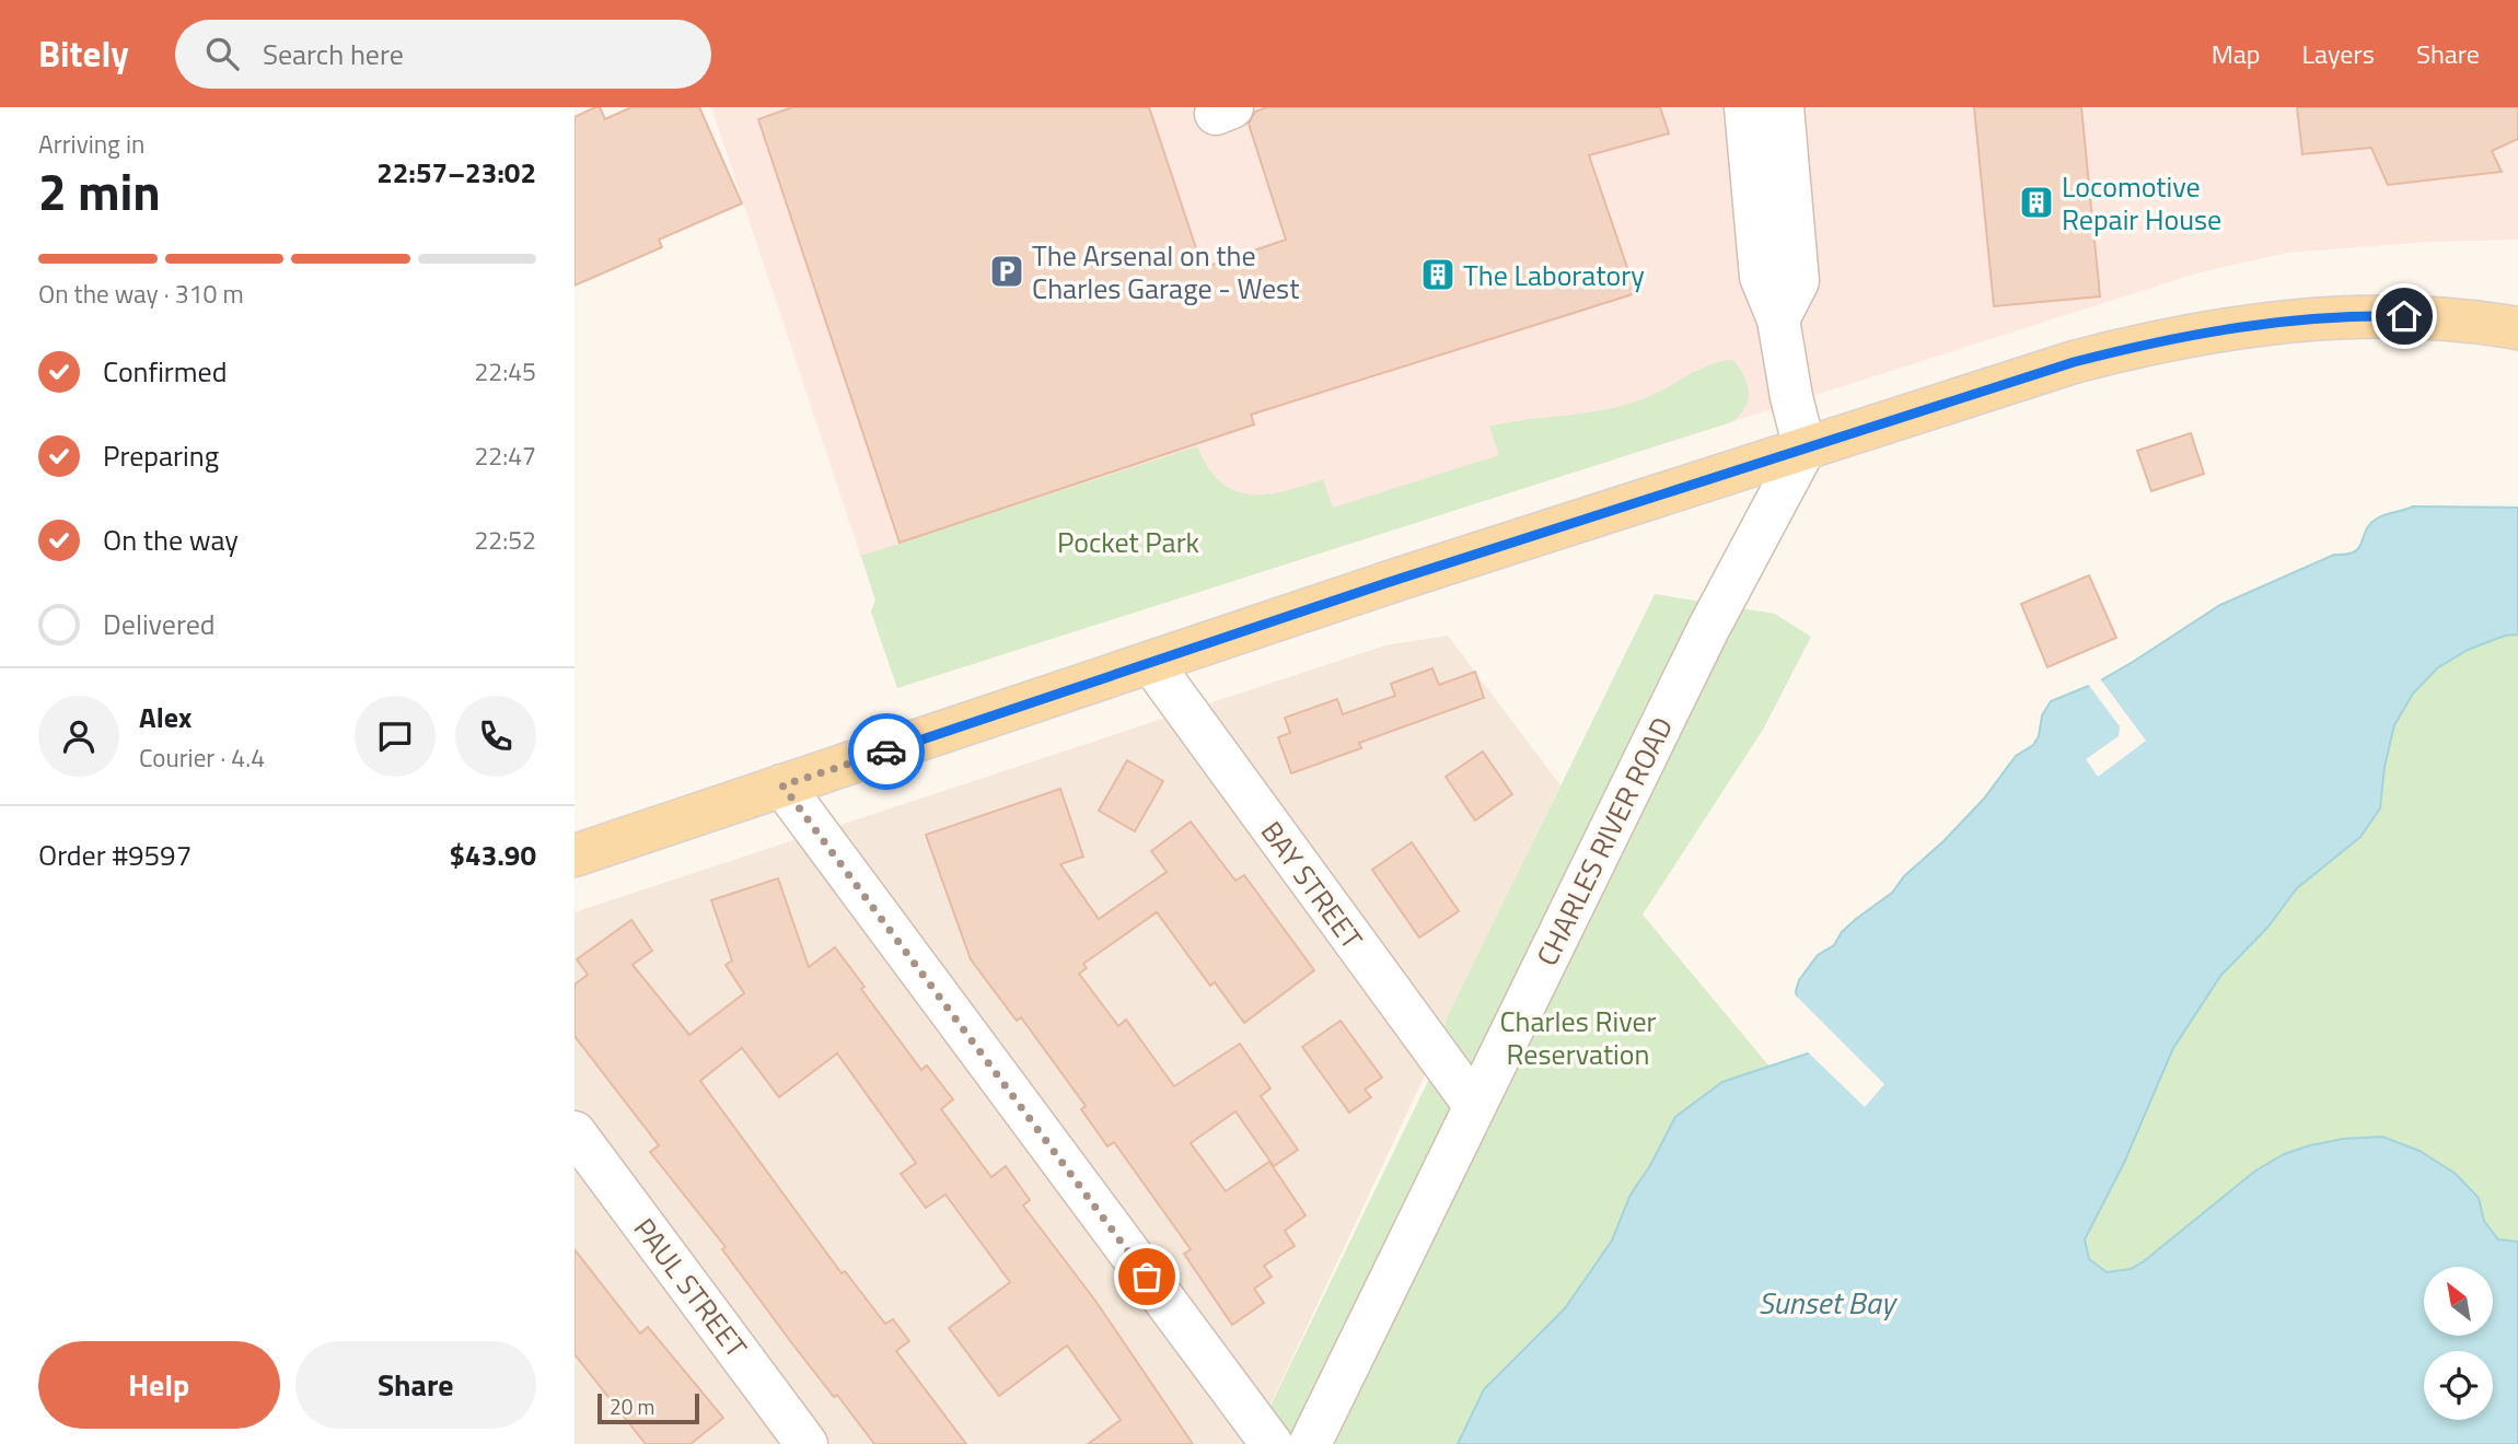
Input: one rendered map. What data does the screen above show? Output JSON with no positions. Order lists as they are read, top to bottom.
{
  "streets": {
    "street": ["CHARLES RIVER ROAD", "BAY STREET", "PAUL STREET"]
  },
  "crossings": [
    ["CHARLES RIVER ROAD", "BAY STREET"]
  ],
  "water": ["Sunset Bay"],
  "parks": ["Pocket Park", "Charles River Reservation"],
  "places": {
    "building": ["Locomotive Repair House", "The Laboratory"],
    "parking": ["The Arsenal on the Charles Garage - West"]
  },
  "scale_bar": "20 m",
  "north": "top left",
  "page": {
    "header": "Bitely",
    "search": "Search here",
    "nav": ["Map", "Layers", "Share"],
    "heading": ["2 min", "Arriving in", "22:57–23:02"],
    "panel": [
      "Alex",
      "Courier · 4.4",
      "Order #9597",
      "$43.90"
    ],
    "bar": "On the way · 310 m",
    "list": [
      ["Confirmed", "22:45"],
      ["Preparing", "22:47"],
      ["On the way", "22:52"],
      "Delivered"
    ],
    "buttons": ["Help", "Share"],
    "scale": "20 m"
  }
}
